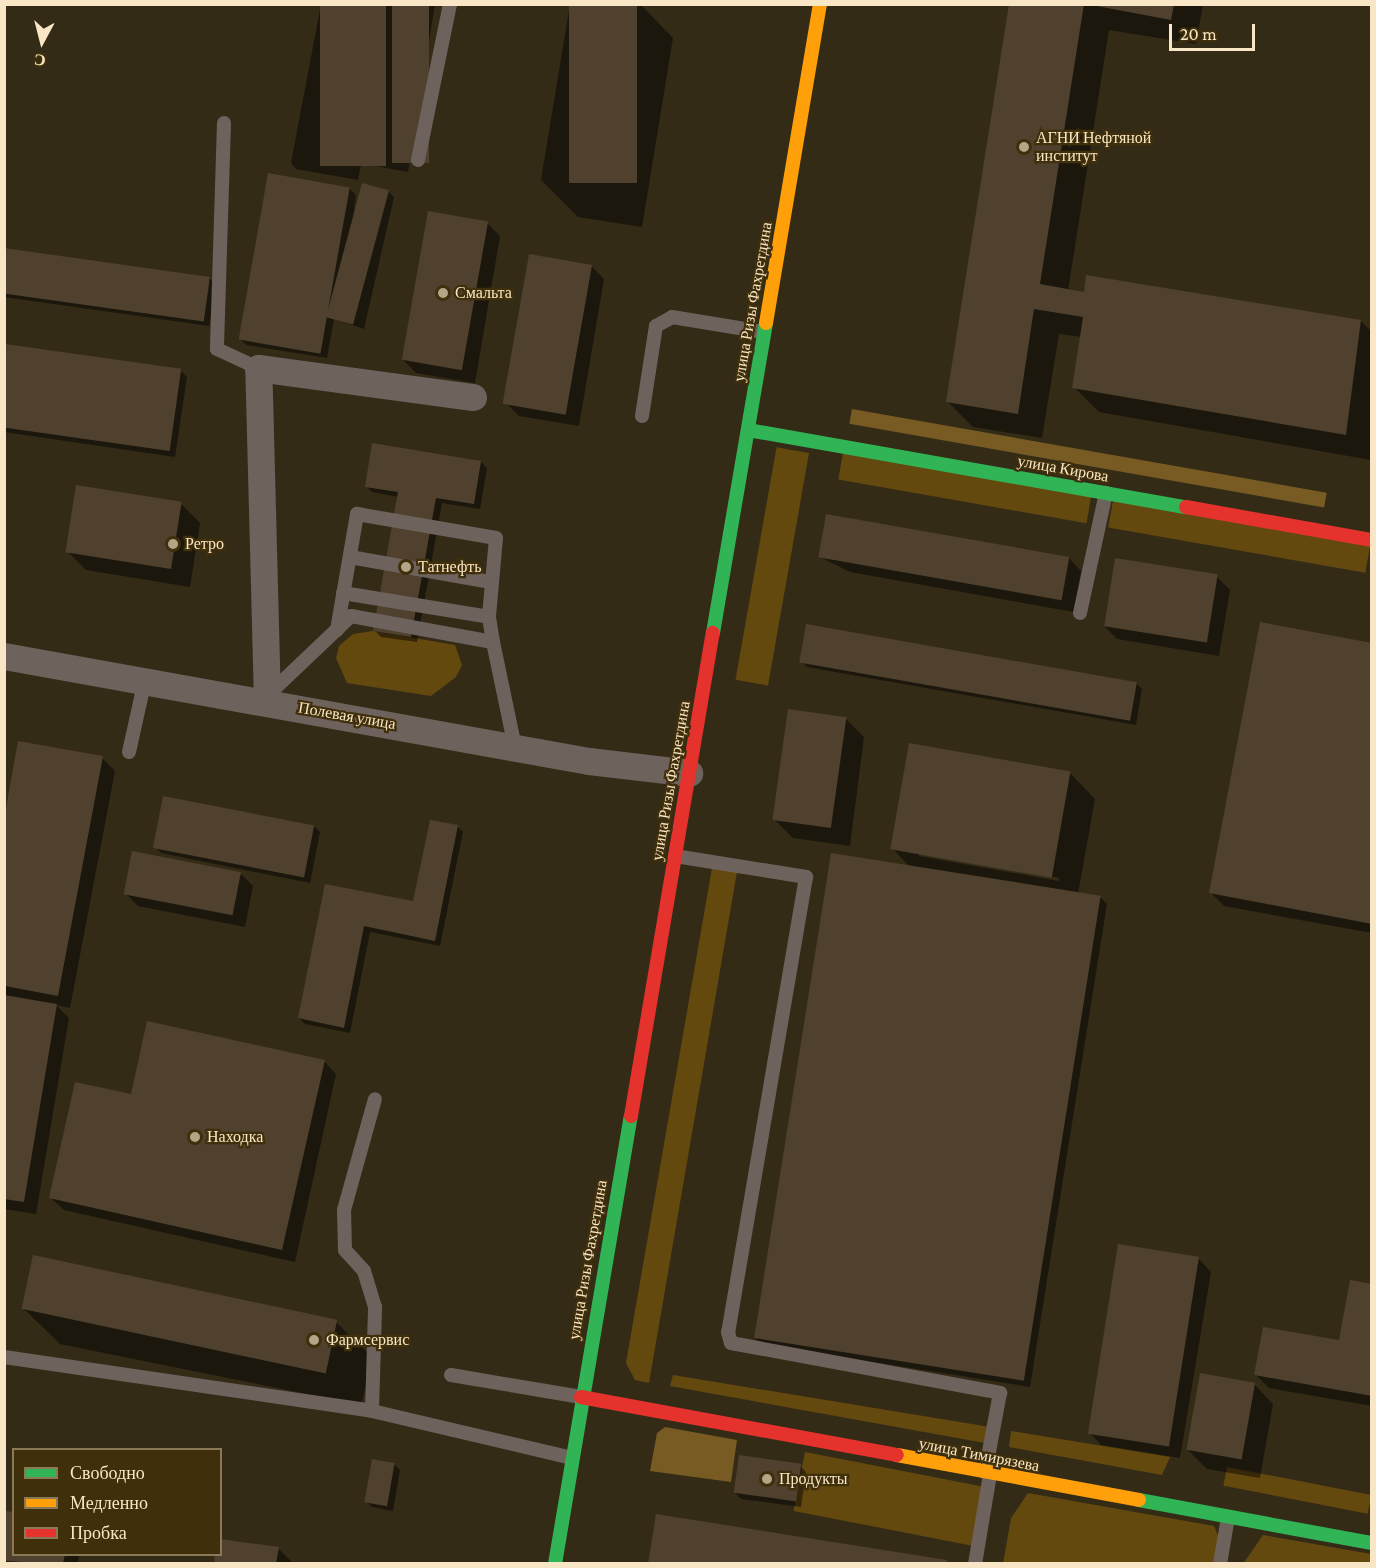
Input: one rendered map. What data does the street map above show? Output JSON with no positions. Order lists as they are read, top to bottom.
{
  "streets": {
    "main road": ["улица Ризы Фахретдина", "улица Кирова", "улица Тимирязева"],
    "street": ["Полевая улица"]
  },
  "crossings": [
    ["улица Ризы Фахретдина", "улица Кирова"],
    ["улица Ризы Фахретдина", "Полевая улица"],
    ["улица Ризы Фахретдина", "улица Тимирязева"]
  ],
  "places": [
    "АГНИ Нефтяной институт",
    "Смальта",
    "Ретро",
    "Татнефть",
    "Находка",
    "Фармсервис",
    "Продукты"
  ],
  "legend": ["Свободно", "Медленно", "Пробка"],
  "scale_bar": "20 m",
  "north": "bottom"
}
